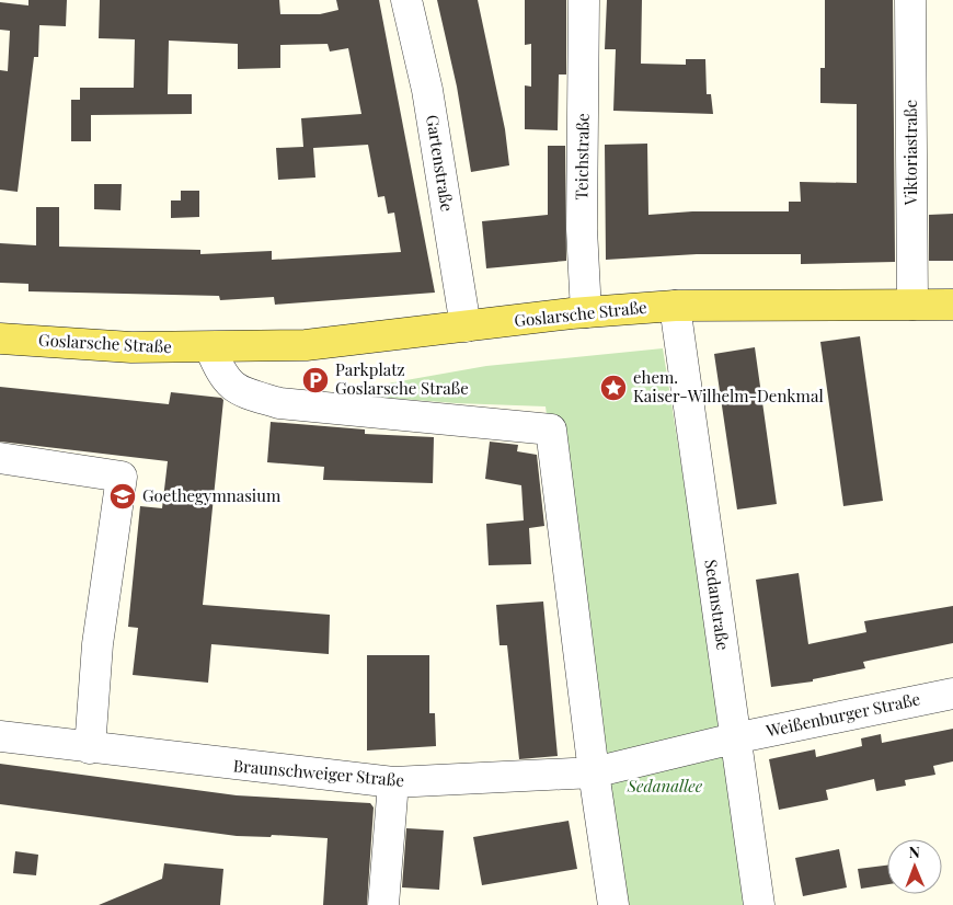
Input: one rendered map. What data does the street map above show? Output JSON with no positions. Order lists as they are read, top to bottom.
{
  "streets": {
    "main road": ["Goslarsche Straße"],
    "street": [
      "Viktoriastraße",
      "Teichstraße",
      "Gartenstraße",
      "Sedanstraße",
      "Weißenburger Straße",
      "Braunschweiger Straße"
    ]
  },
  "crossings": [
    ["Viktoriastraße", "Goslarsche Straße"],
    ["Teichstraße", "Goslarsche Straße"],
    ["Gartenstraße", "Goslarsche Straße"],
    ["Goslarsche Straße", "Sedanstraße"],
    ["Sedanstraße", "Weißenburger Straße"],
    ["Sedanstraße", "Braunschweiger Straße"],
    ["Weißenburger Straße", "Braunschweiger Straße"]
  ],
  "parks": ["Sedanallee"],
  "places": {
    "parking": ["Parkplatz Goslarsche Straße"],
    "place": ["ehem. Kaiser-Wilhelm-Denkmal"],
    "school or university": ["Goethegymnasium"]
  },
  "north": "top"
}
